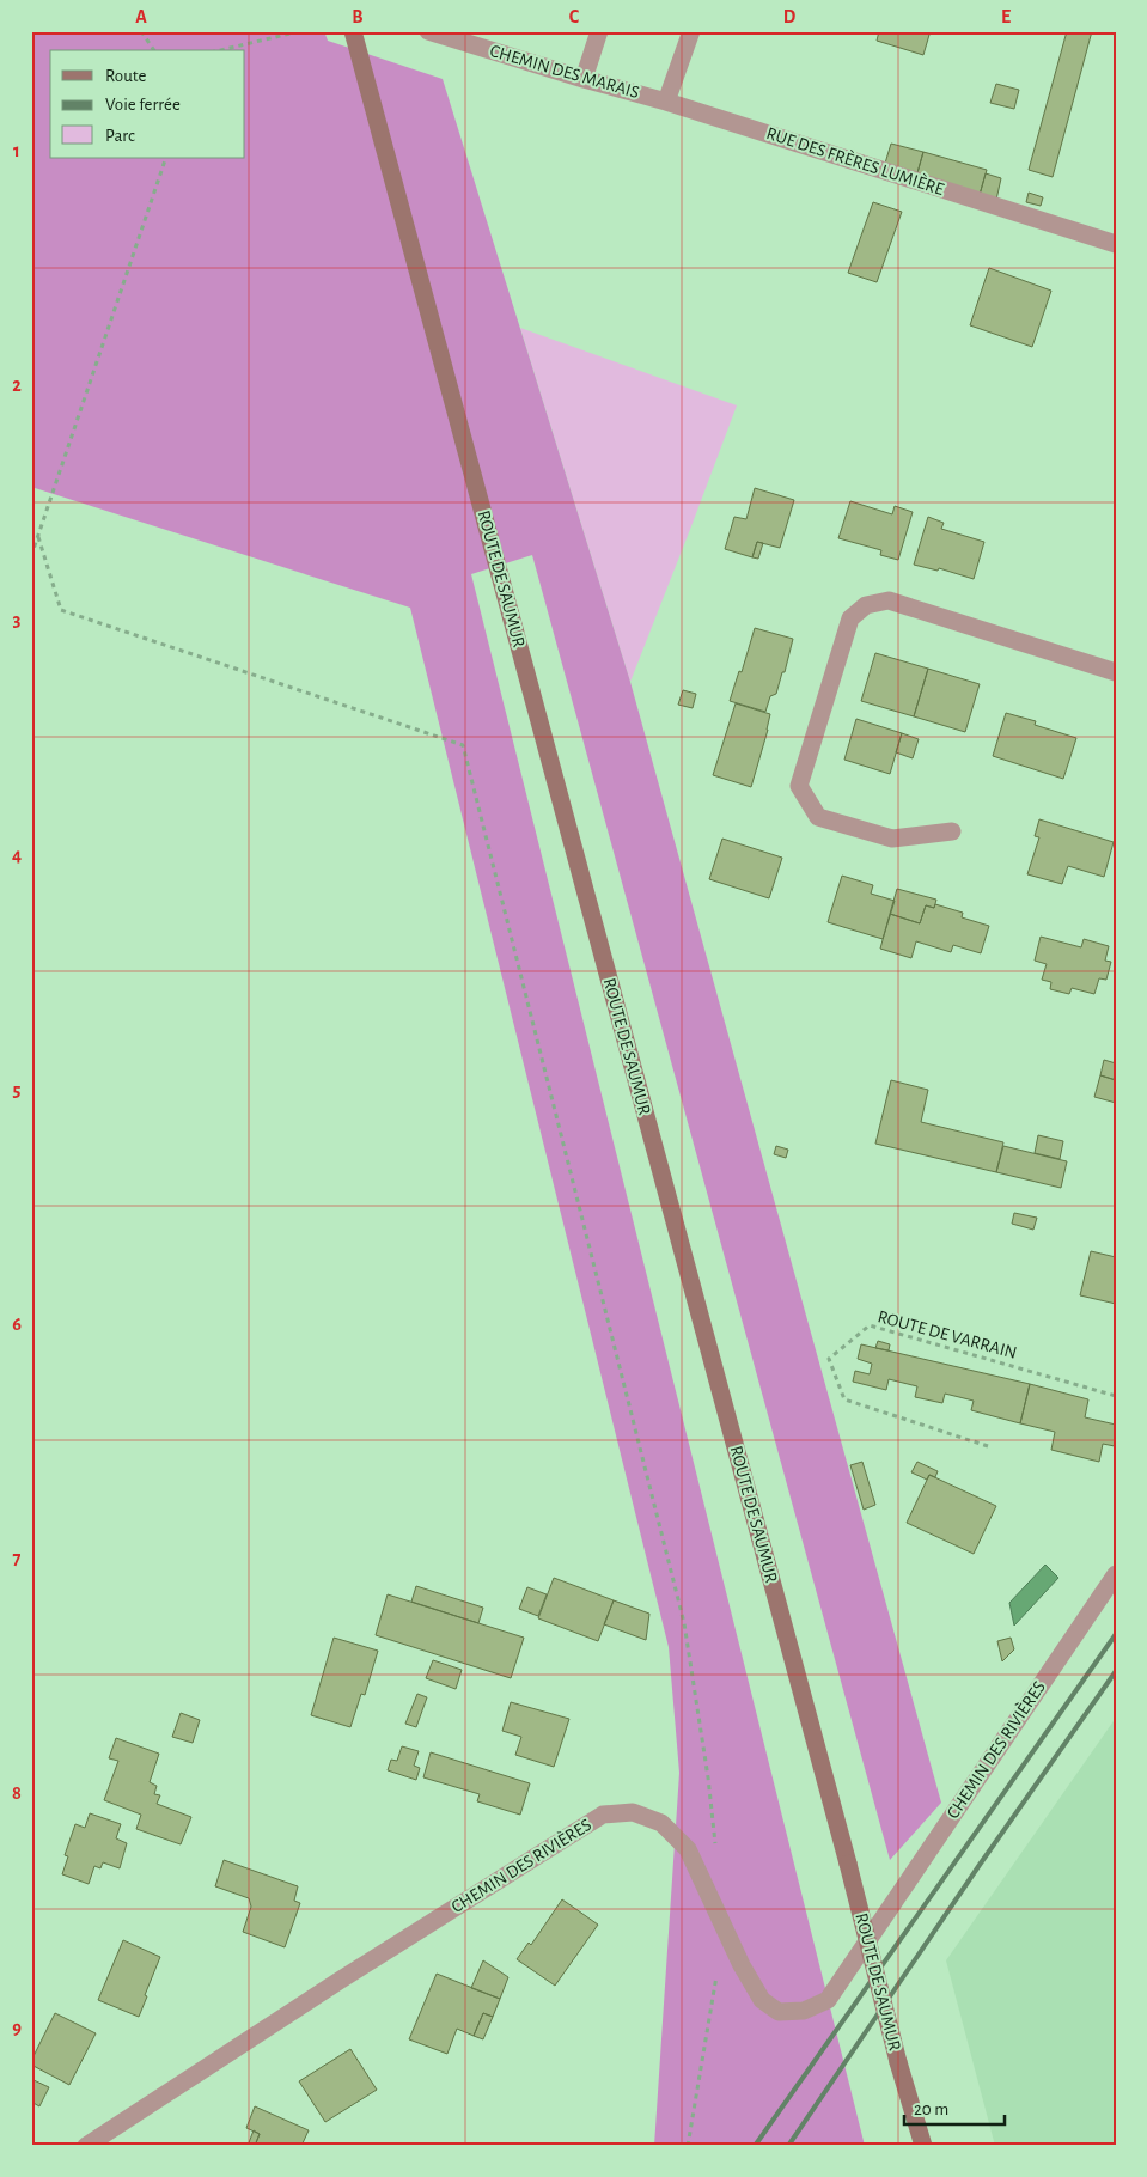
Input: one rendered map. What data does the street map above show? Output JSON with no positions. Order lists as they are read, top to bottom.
{
  "streets": {
    "main road": ["ROUTE DE SAUMUR"],
    "street": ["CHEMIN DES MARAIS", "RUE DES FRÈRES LUMIÈRE", "CHEMIN DES RIVIÈRES"],
    "path": ["ROUTE DE VARRAIN"]
  },
  "crossings": [
    ["CHEMIN DES MARAIS", "RUE DES FRÈRES LUMIÈRE"]
  ],
  "legend": ["Route", "Voie ferrée", "Parc"],
  "scale_bar": "20 m",
  "grid": {
    "columns": [
      "A",
      "B",
      "C",
      "D",
      "E"
    ],
    "rows": [
      "1",
      "2",
      "3",
      "4",
      "5",
      "6",
      "7",
      "8",
      "9"
    ]
  }
}
